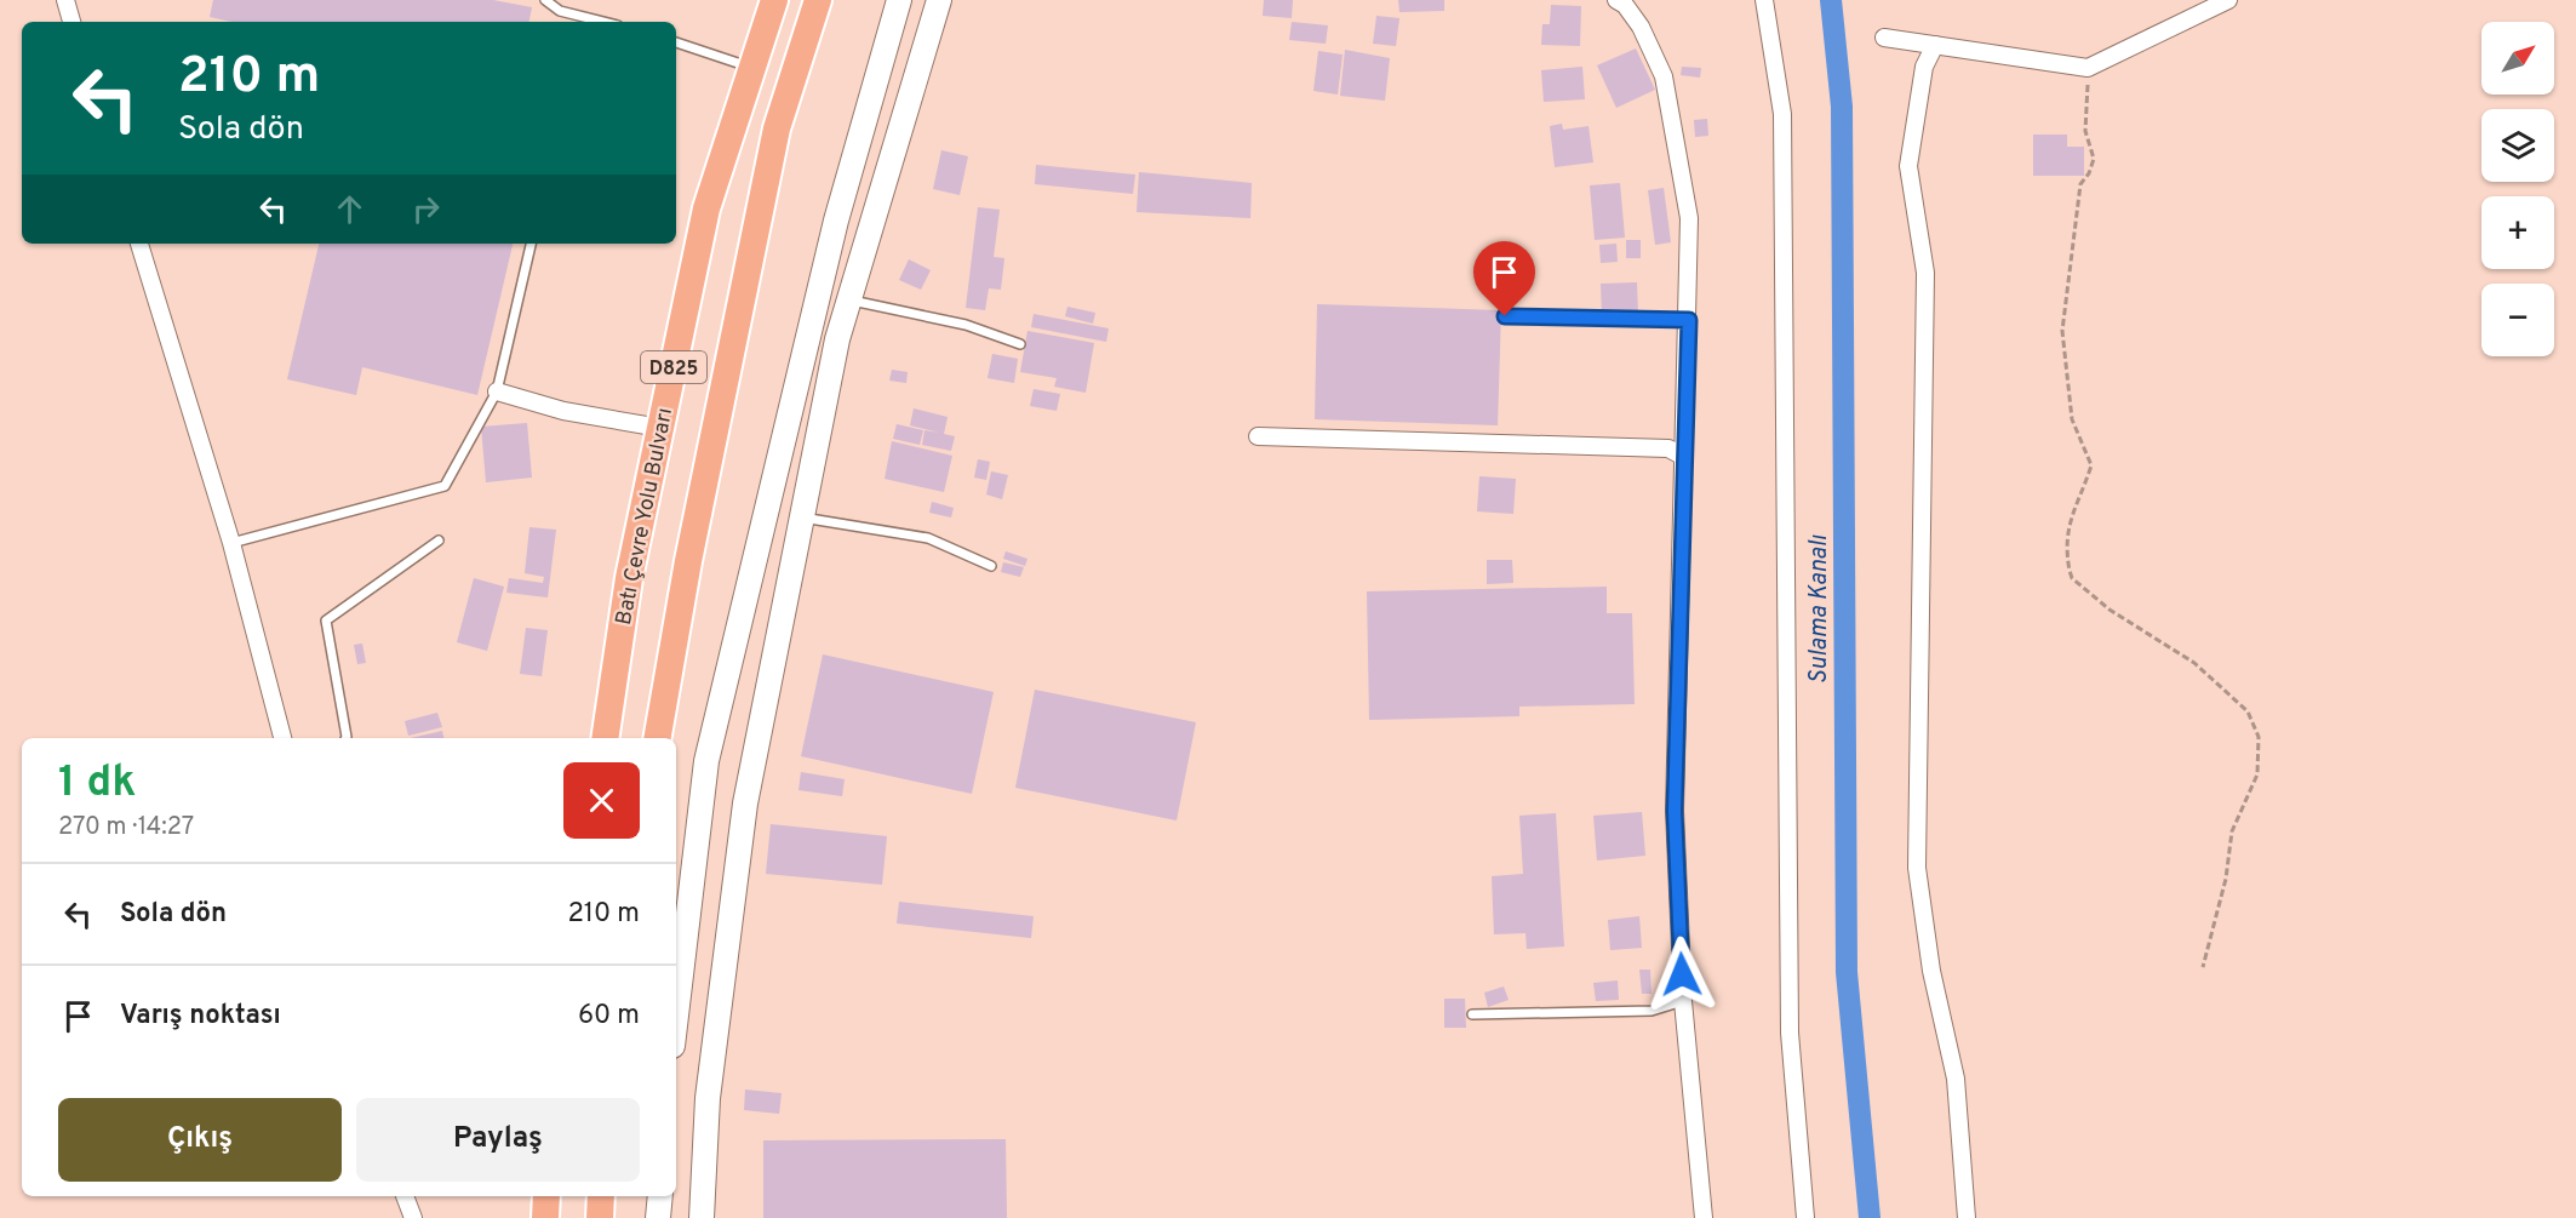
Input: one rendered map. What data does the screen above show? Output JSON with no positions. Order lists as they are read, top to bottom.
{
  "streets": {
    "highway": ["D825", "Batı Çevre Yolu Bulvarı"]
  },
  "water": ["Sulama Kanalı"],
  "north": "top right",
  "page": {
    "map_buttons": ["+", "−"],
    "turn": ["210 m", "Sola dön"],
    "heading": ["1 dk", "270 m · 14:27"],
    "list": [
      {
        "name": "Sola dön",
        "value": "210 m"
      },
      {
        "name": "Varış noktası",
        "value": "60 m"
      }
    ],
    "buttons": ["Çıkış", "Paylaş"]
  }
}
